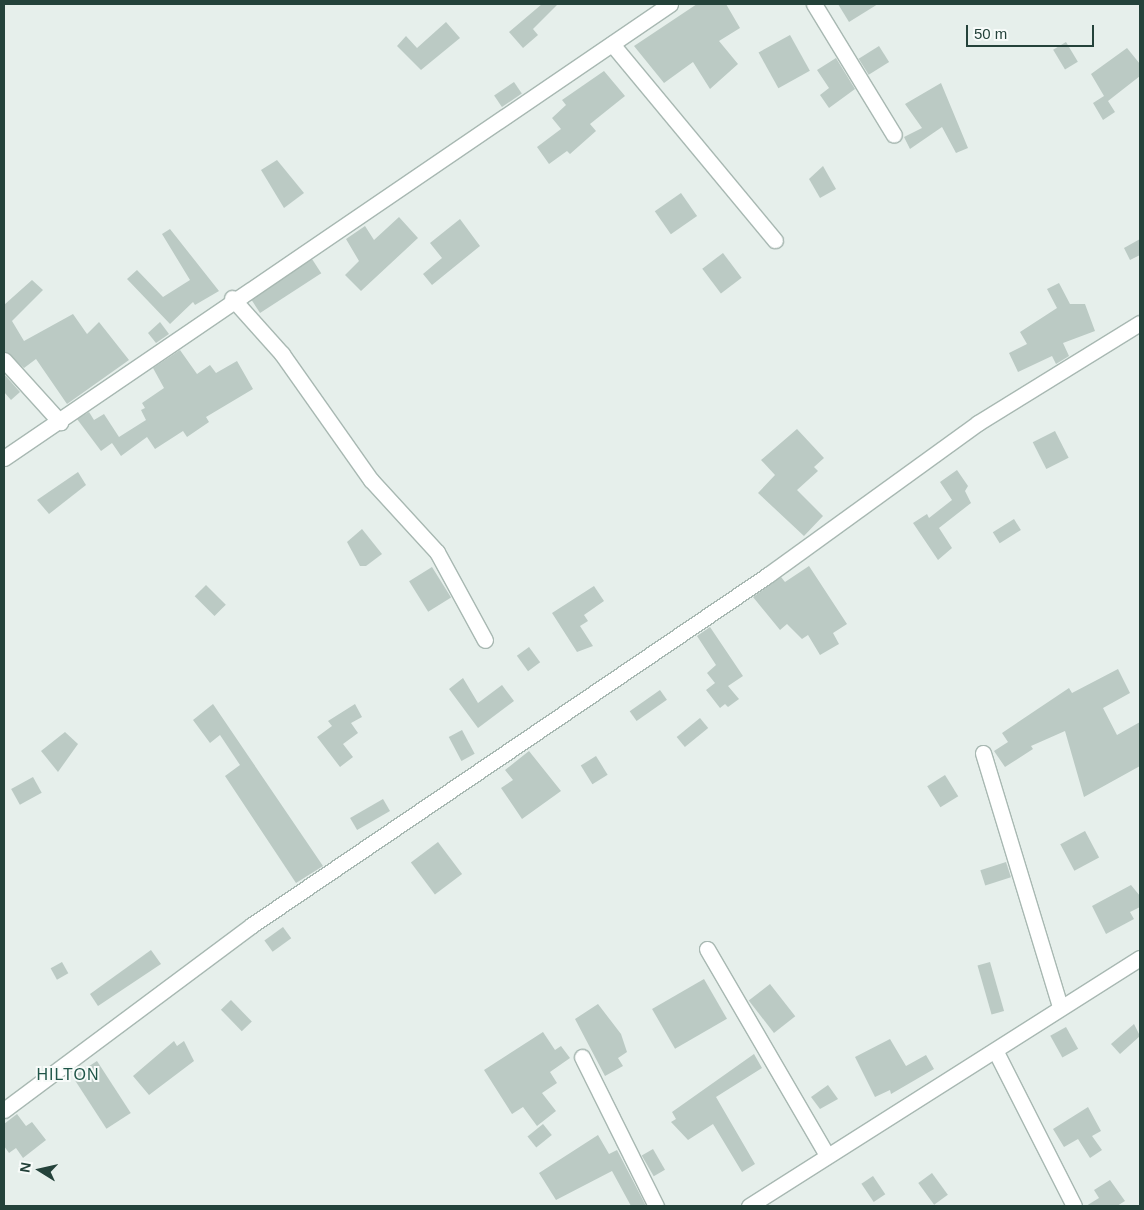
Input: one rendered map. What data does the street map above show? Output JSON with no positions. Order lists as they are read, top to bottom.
{
  "districts": ["HILTON"],
  "scale_bar": "50 m",
  "north": "left"
}
